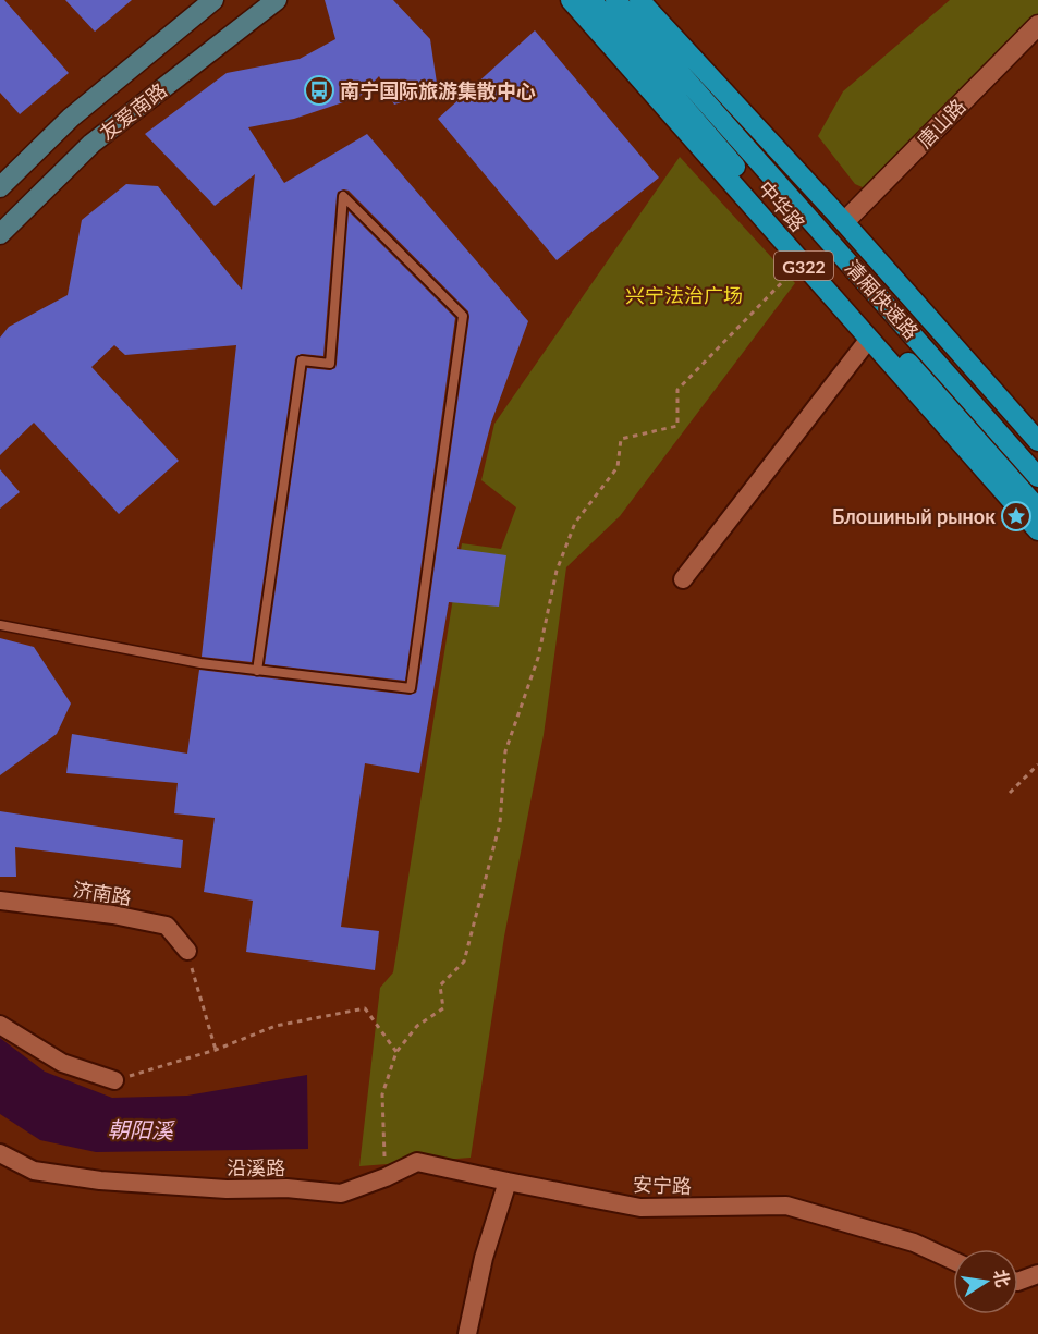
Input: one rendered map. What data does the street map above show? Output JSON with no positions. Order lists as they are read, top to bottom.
{
  "streets": {
    "highway": ["中华路", "G322", "清厢快速路"],
    "main road": ["友爱南路"],
    "street": [
      "唐山路",
      "济南路",
      "沿溪路",
      "安宁路"
    ]
  },
  "crossings": [
    ["唐山路", "中华路"],
    ["沿溪路", "安宁路"]
  ],
  "water": ["朝阳溪"],
  "parks": ["兴宁法治广场"],
  "places": {
    "bus stop": ["南宁国际旅游集散中心"],
    "place": ["Блошиный рынок"]
  },
  "north": "right"
}
